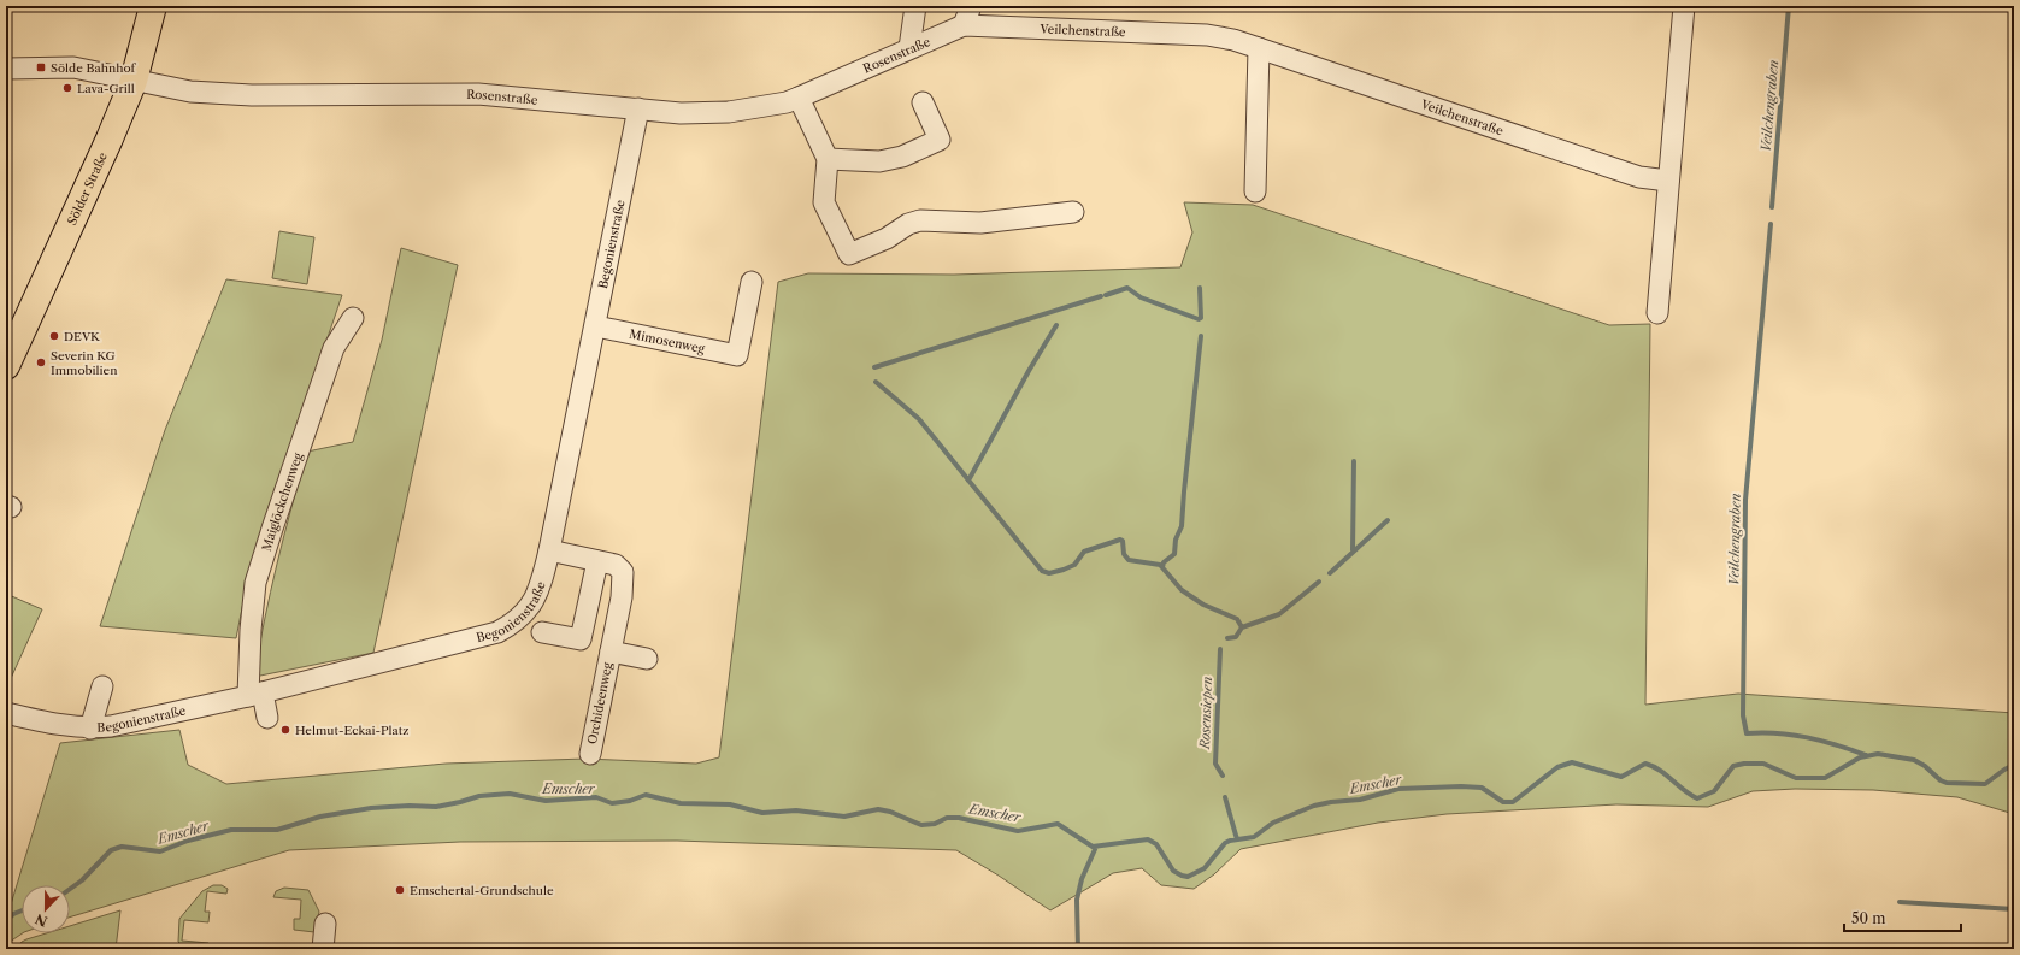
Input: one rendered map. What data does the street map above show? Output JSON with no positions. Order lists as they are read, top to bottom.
{
  "streets": {
    "main road": ["Sölder Straße"],
    "street": [
      "Veilchenstraße",
      "Rosenstraße",
      "Begonienstraße",
      "Mimosenweg",
      "Maiglöckchenweg",
      "Orchideenweg"
    ]
  },
  "crossings": [
    ["Veilchenstraße", "Rosenstraße"],
    ["Rosenstraße", "Sölder Straße"],
    ["Rosenstraße", "Begonienstraße"],
    ["Begonienstraße", "Mimosenweg"],
    ["Begonienstraße", "Maiglöckchenweg"],
    ["Begonienstraße", "Orchideenweg"]
  ],
  "water": ["Veilchengraben", "Rosensiepen", "Emscher"],
  "places": {
    "transit": ["Sölde Bahnhof"],
    "other": [
      "Lava-Grill",
      "DEVK",
      "Severin KG Immobilien",
      "Helmut-Eckai-Platz",
      "Emschertal-Grundschule"
    ]
  },
  "scale_bar": "50 m",
  "north": "bottom"
}
